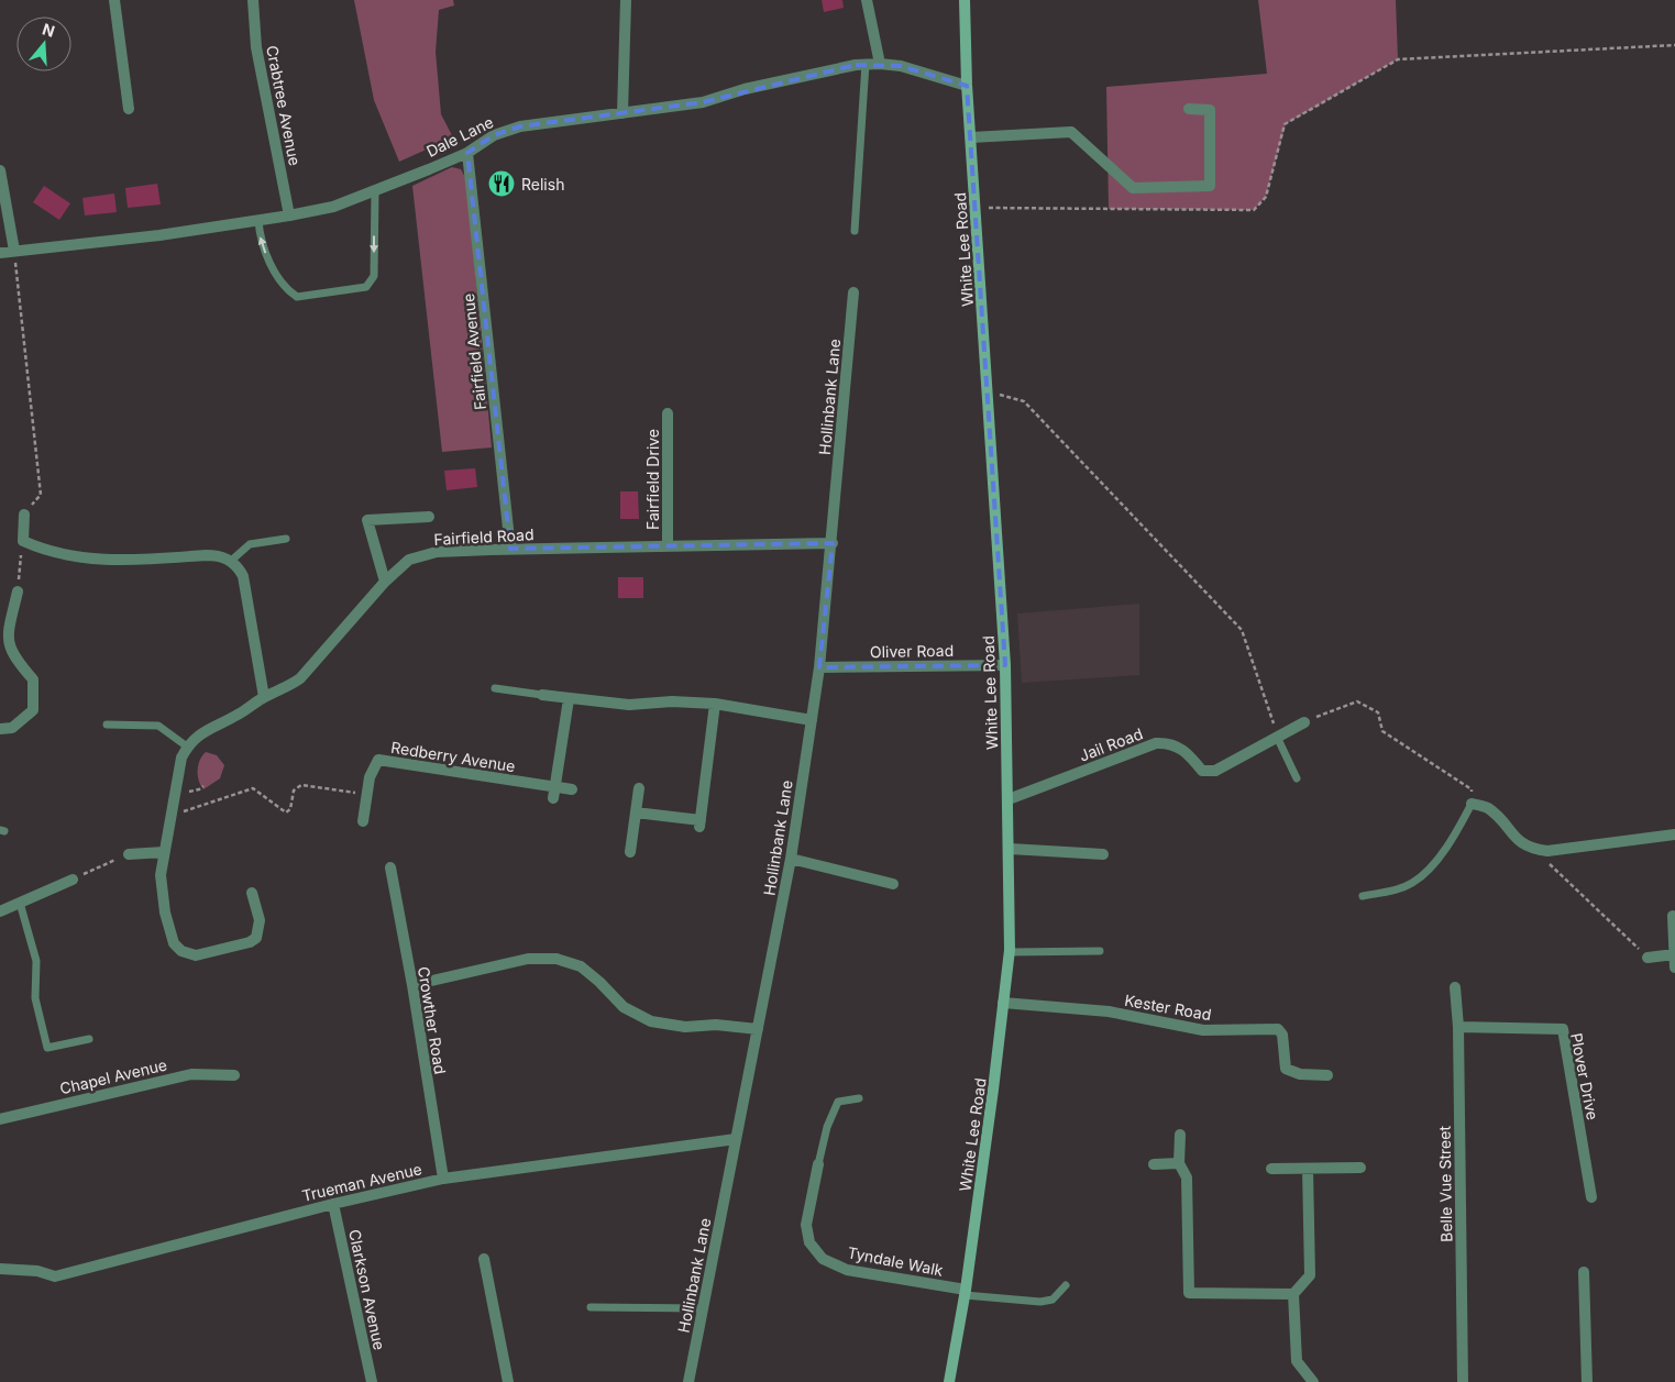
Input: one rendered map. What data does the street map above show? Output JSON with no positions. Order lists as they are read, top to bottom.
{
  "streets": {
    "main road": ["White Lee Road"],
    "street": [
      "Crabtree Avenue",
      "Dale Lane",
      "Fairfield Avenue",
      "Hollinbank Lane",
      "Fairfield Drive",
      "Fairfield Road",
      "Oliver Road",
      "Jail Road",
      "Redberry Avenue",
      "Kester Road",
      "Crowther Road",
      "Chapel Avenue",
      "Plover Drive",
      "Trueman Avenue",
      "Belle Vue Street",
      "Tyndale Walk",
      "Clarkson Avenue"
    ]
  },
  "crossings": [
    ["Crabtree Avenue", "Dale Lane"],
    ["Dale Lane", "White Lee Road"],
    ["Dale Lane", "Fairfield Avenue"],
    ["White Lee Road", "Oliver Road"],
    ["White Lee Road", "Jail Road"],
    ["White Lee Road", "Kester Road"],
    ["White Lee Road", "Tyndale Walk"],
    ["Fairfield Avenue", "Fairfield Road"],
    ["Hollinbank Lane", "Fairfield Road"],
    ["Hollinbank Lane", "Oliver Road"],
    ["Hollinbank Lane", "Trueman Avenue"],
    ["Fairfield Drive", "Fairfield Road"],
    ["Crowther Road", "Trueman Avenue"],
    ["Plover Drive", "Belle Vue Street"],
    ["Trueman Avenue", "Clarkson Avenue"]
  ],
  "places": {
    "restaurant": ["Relish"]
  },
  "north": "top"
}
